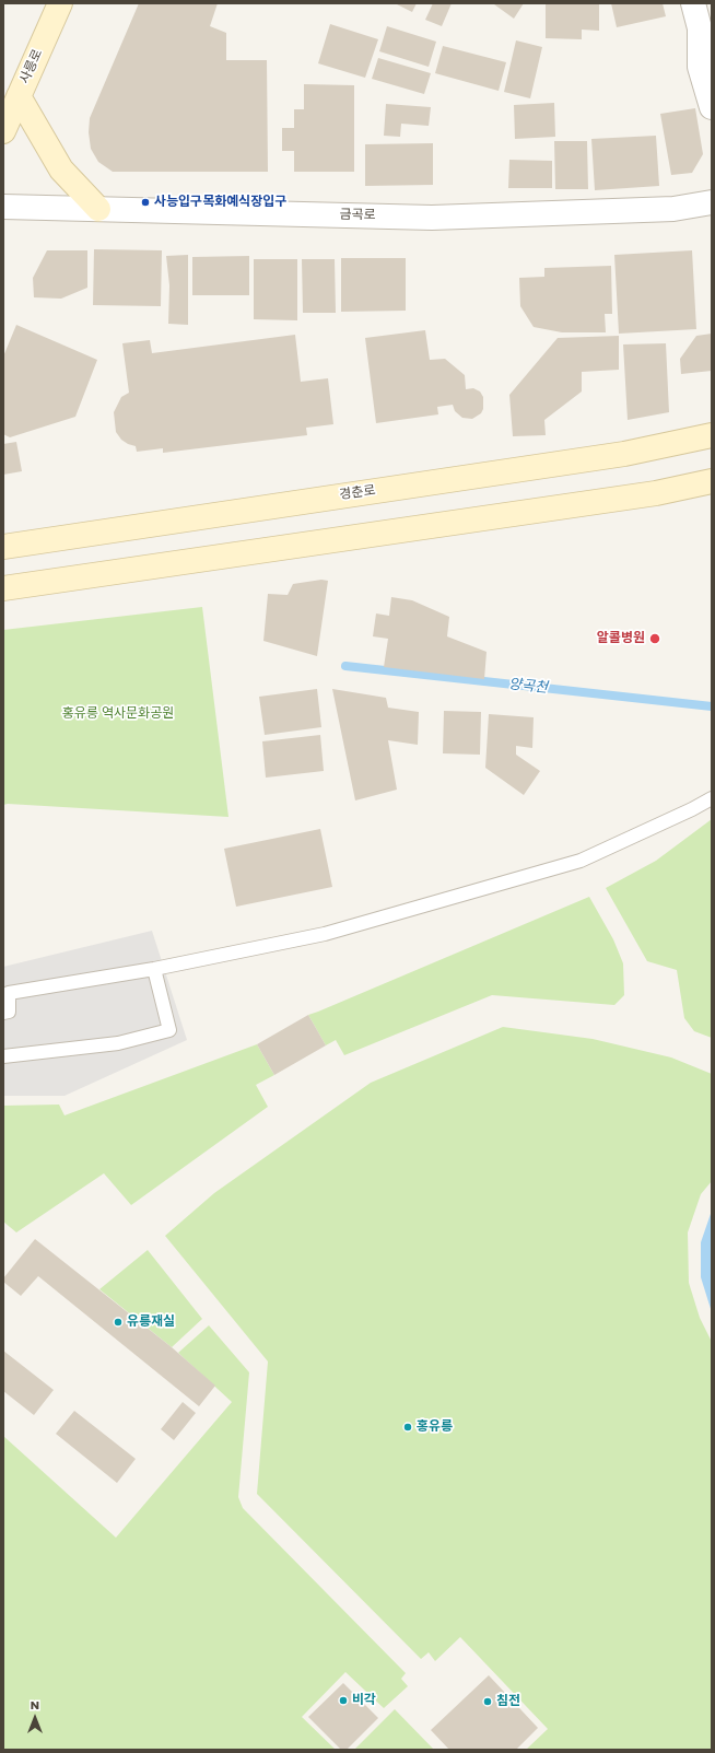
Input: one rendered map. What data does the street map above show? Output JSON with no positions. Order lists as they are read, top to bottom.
{
  "streets": {
    "street": ["사릉로", "금곡로", "경춘로"]
  },
  "water": ["양곡천"],
  "parks": ["홍유릉 역사문화공원"],
  "places": [
    "사능입구목화예식장입구",
    "알콜병원",
    "유릉재실",
    "홍유릉",
    "비각",
    "침전"
  ],
  "north": "top"
}
